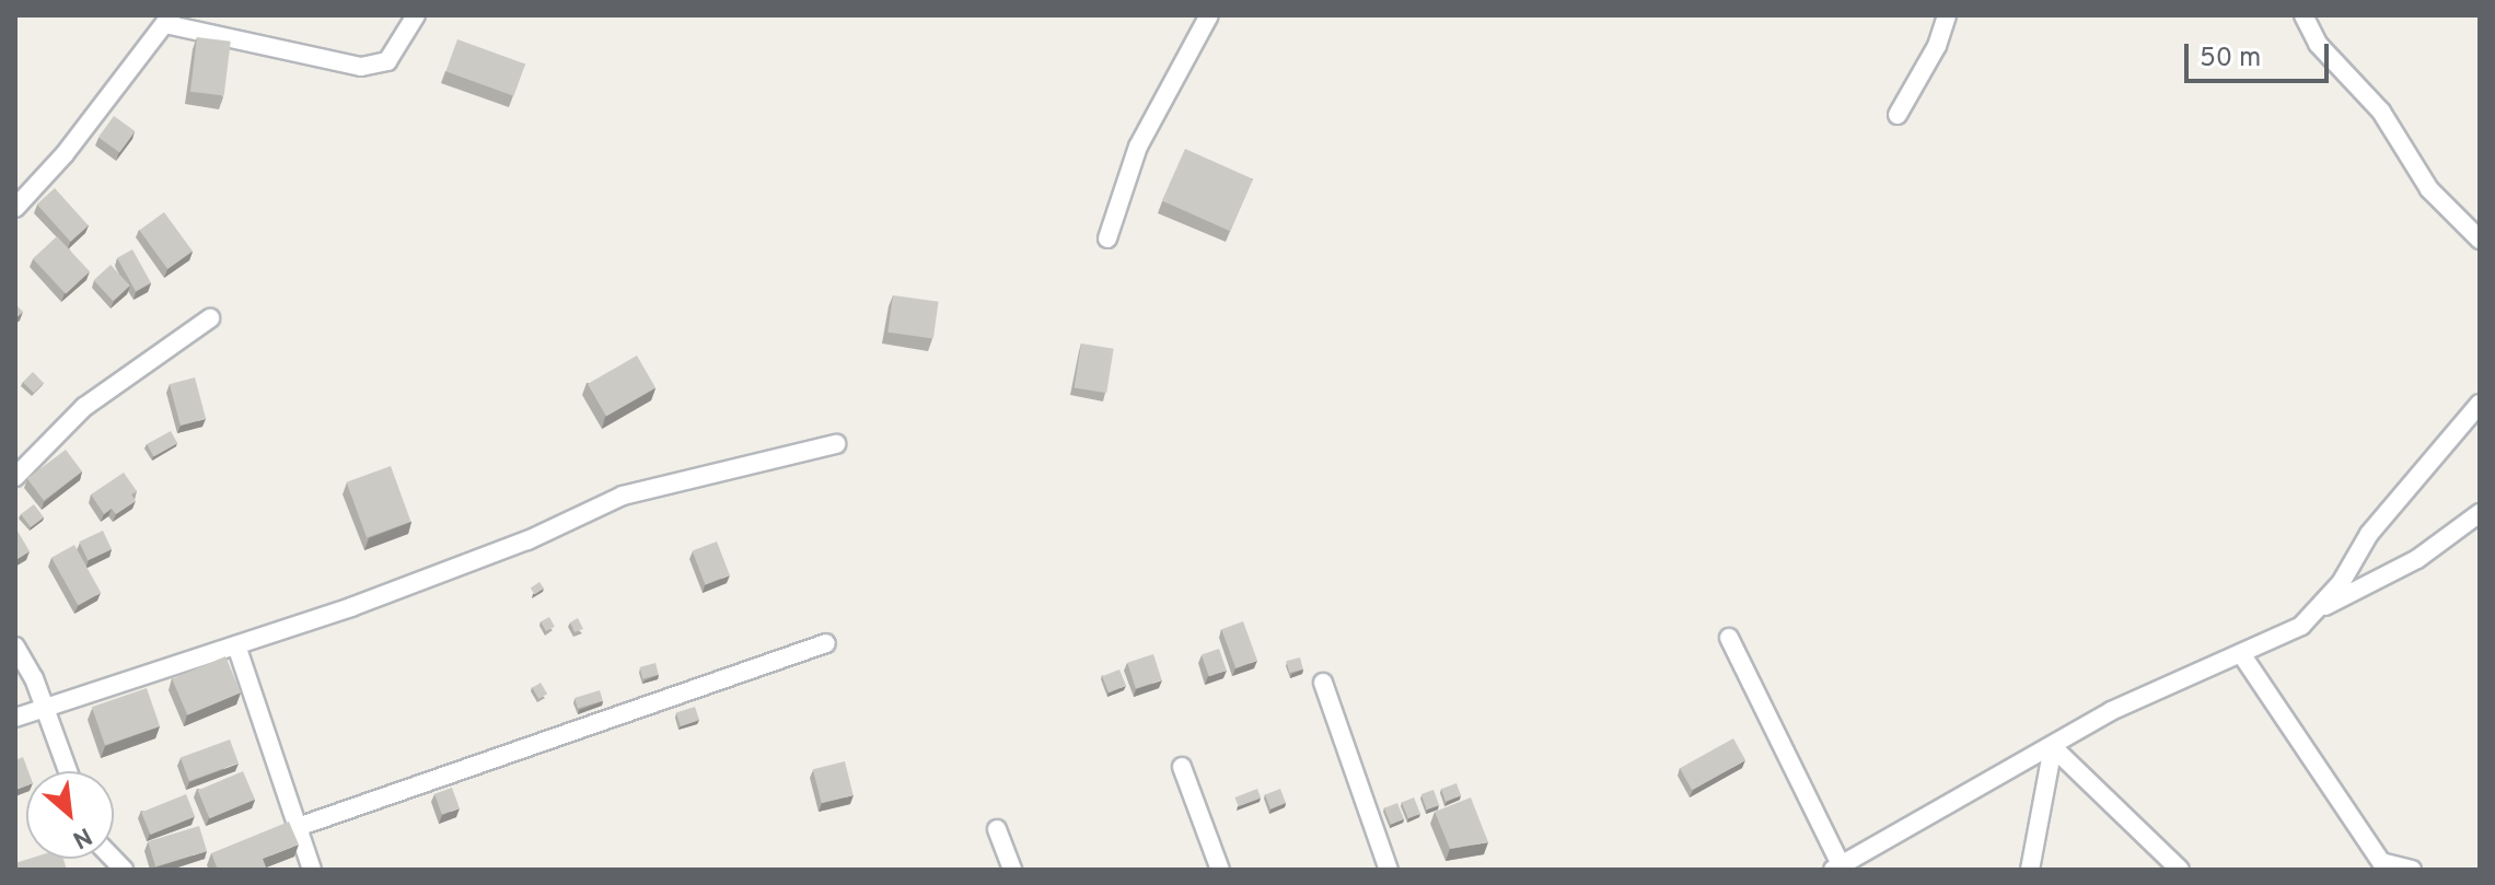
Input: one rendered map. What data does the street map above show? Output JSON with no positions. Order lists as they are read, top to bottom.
{
  "scale_bar": "50 m",
  "north": "bottom right"
}
